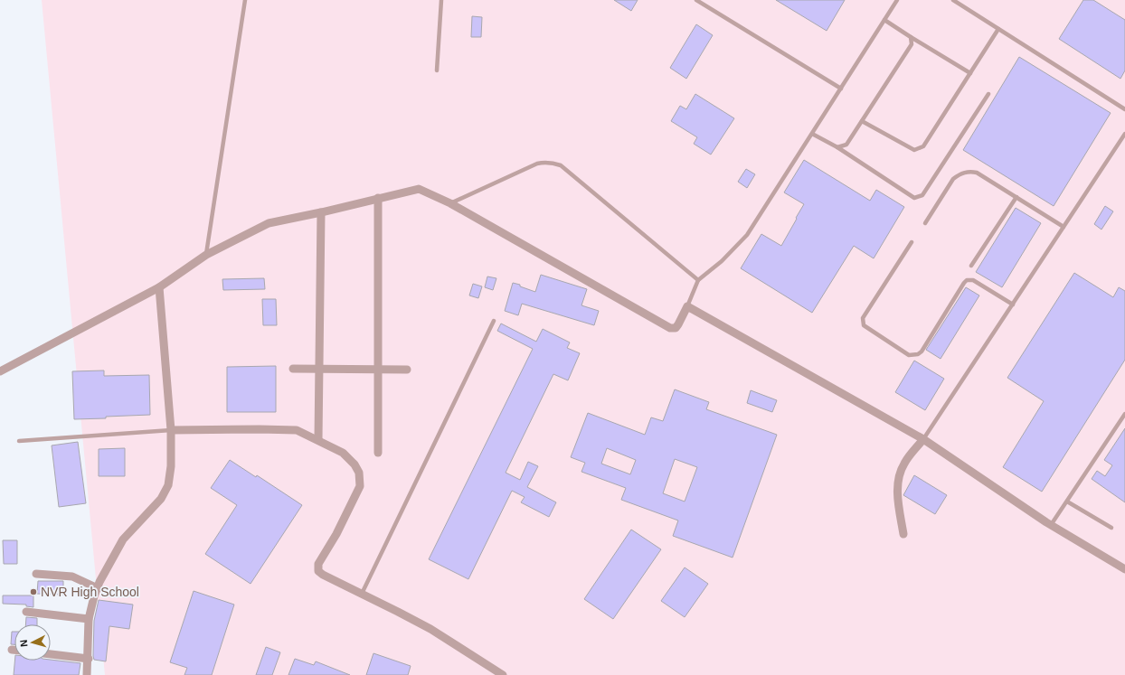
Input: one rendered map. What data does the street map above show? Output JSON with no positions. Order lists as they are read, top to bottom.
{
  "places": ["NVR High School"],
  "north": "left"
}
